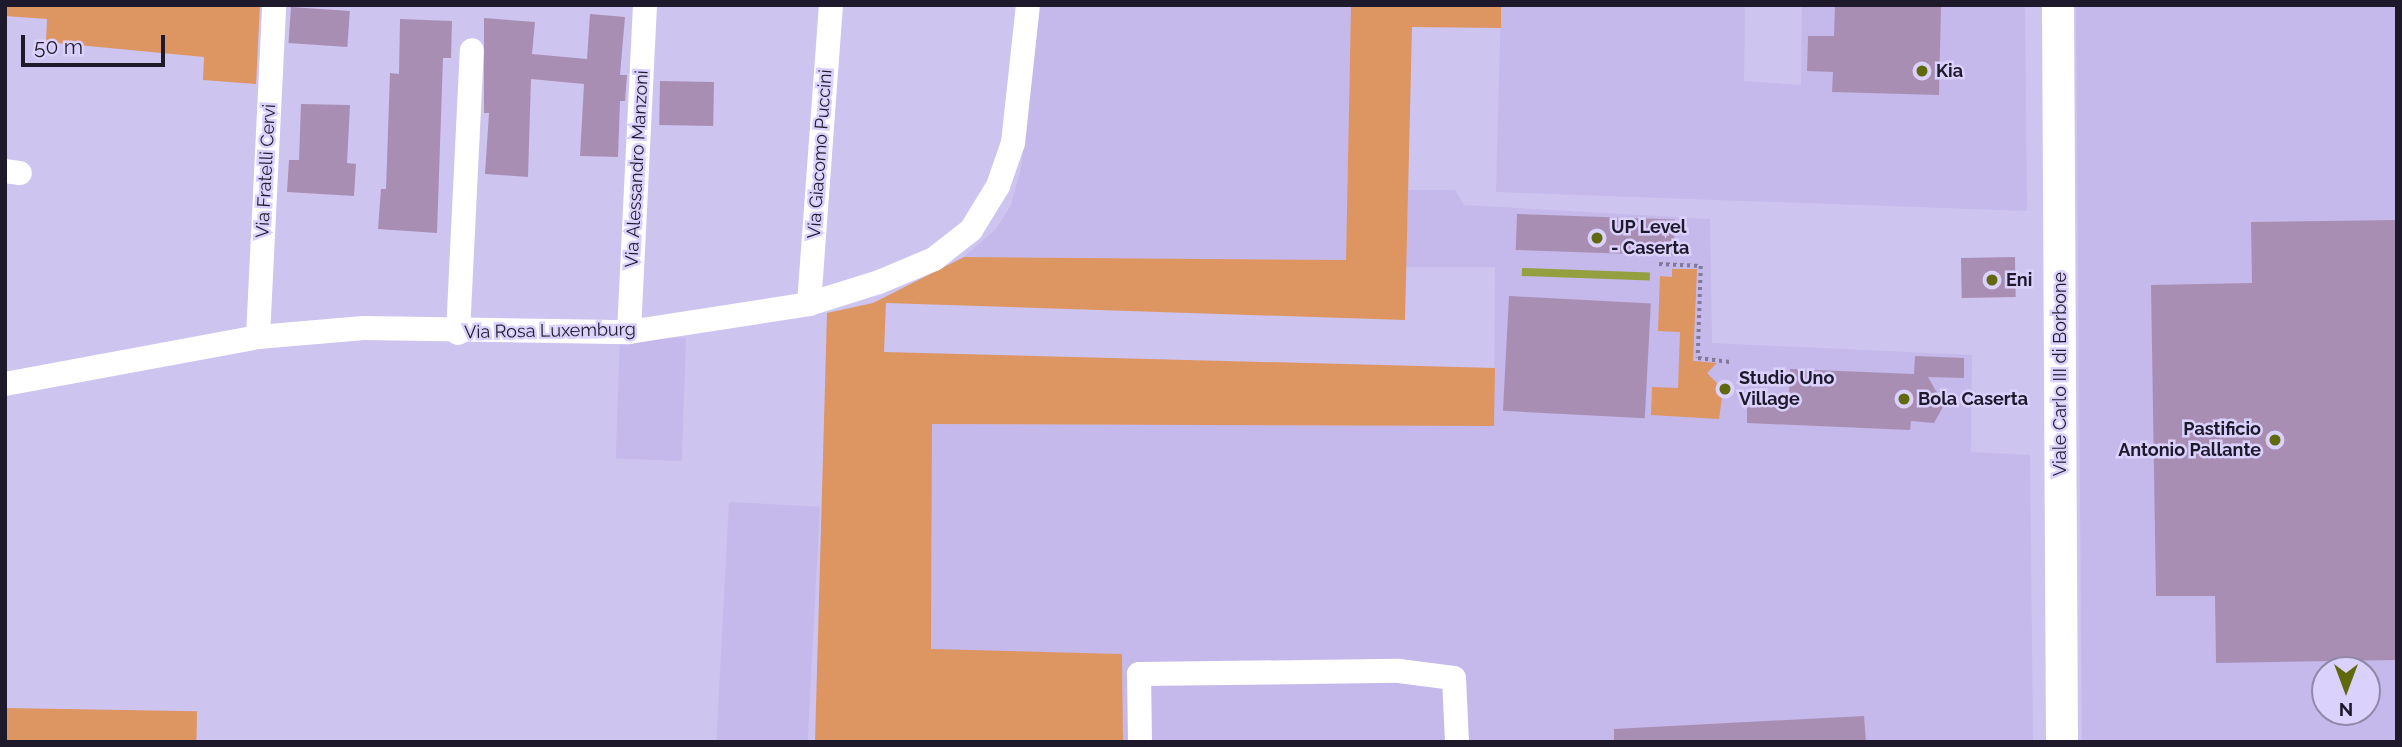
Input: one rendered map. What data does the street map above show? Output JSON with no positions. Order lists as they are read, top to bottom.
{
  "streets": {
    "main road": ["Viale Carlo III di Borbone"],
    "street": [
      "Via Giacomo Puccini",
      "Via Alessandro Manzoni",
      "Via Fratelli Cervi",
      "Via Rosa Luxemburg"
    ]
  },
  "crossings": [
    ["Via Giacomo Puccini", "Via Rosa Luxemburg"],
    ["Via Alessandro Manzoni", "Via Rosa Luxemburg"],
    ["Via Fratelli Cervi", "Via Rosa Luxemburg"]
  ],
  "places": [
    "Kia",
    "UP Level - Caserta",
    "Eni",
    "Studio Uno Village",
    "Bola Caserta",
    "Pastificio Antonio Pallante"
  ],
  "scale_bar": "50 m",
  "north": "bottom"
}
